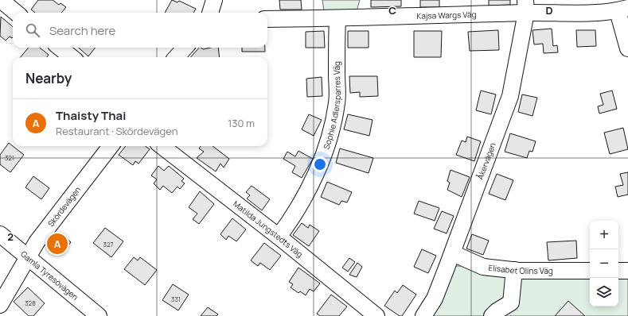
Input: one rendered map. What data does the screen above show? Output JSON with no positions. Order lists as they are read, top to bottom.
{
  "streets": {
    "street": [
      "Kajsa Wargs Väg",
      "Sophie Adlersparres Väg",
      "Åkervägen",
      "Skördevägen",
      "Matilda Jungstedts Väg",
      "Elisabet Olins Väg",
      "Gamla Tyresövägen"
    ]
  },
  "crossings": [
    ["Kajsa Wargs Väg", "Sophie Adlersparres Väg"],
    ["Kajsa Wargs Väg", "Åkervägen"],
    ["Sophie Adlersparres Väg", "Matilda Jungstedts Väg"],
    ["Åkervägen", "Elisabet Olins Väg"],
    ["Skördevägen", "Gamla Tyresövägen"]
  ],
  "house_numbers": [
    "321",
    "327",
    "331",
    "328"
  ],
  "page": {
    "search": "Search here",
    "heading": "Nearby",
    "list": [
      {
        "mark": "A",
        "name": "Thaisty Thai",
        "note": "Restaurant · Skördevägen",
        "value": "130 m"
      }
    ],
    "map_buttons": ["+", "−"],
    "pins": "A"
  },
  "grid": {
    "columns": ["C", "D"],
    "rows": ["2"]
  }
}
